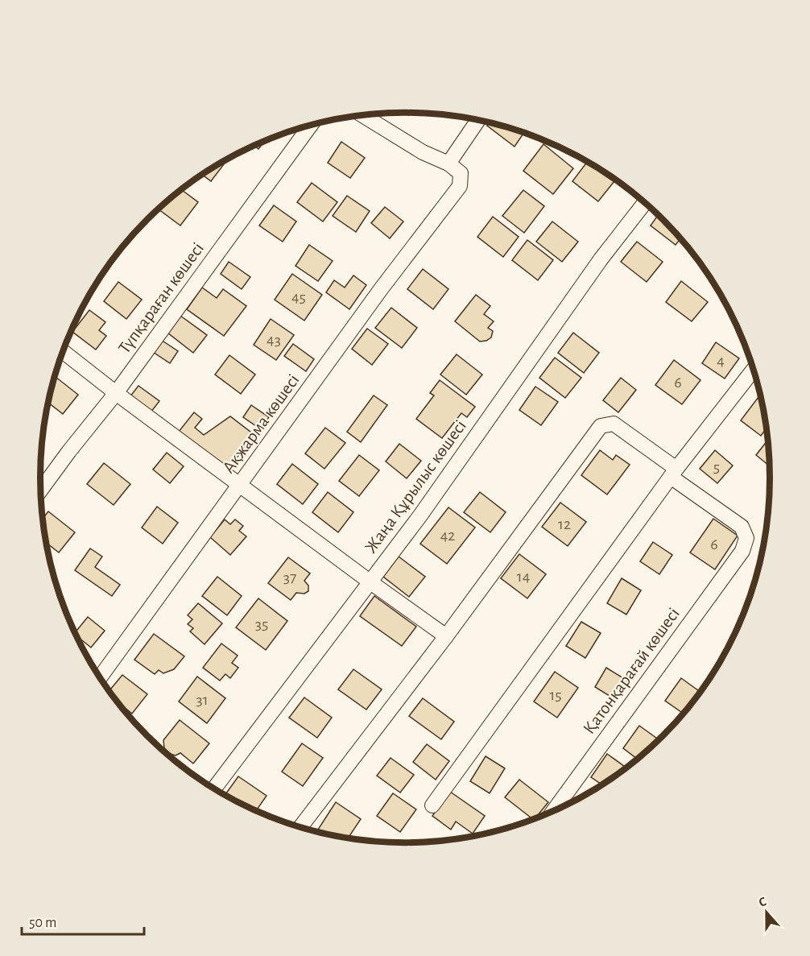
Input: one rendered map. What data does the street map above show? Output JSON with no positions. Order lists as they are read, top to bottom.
{
  "streets": {
    "street": [
      "Түпқараған көшесі",
      "Ақжарма көшесі",
      "Жаңа Құрылыс көшесі",
      "Қатонқарағай көшесі"
    ]
  },
  "house_numbers": [
    "45",
    "43",
    "4",
    "6",
    "5",
    "12",
    "42",
    "6",
    "14",
    "37",
    "35",
    "15",
    "31"
  ],
  "scale_bar": "50 m",
  "north": "top"
}
